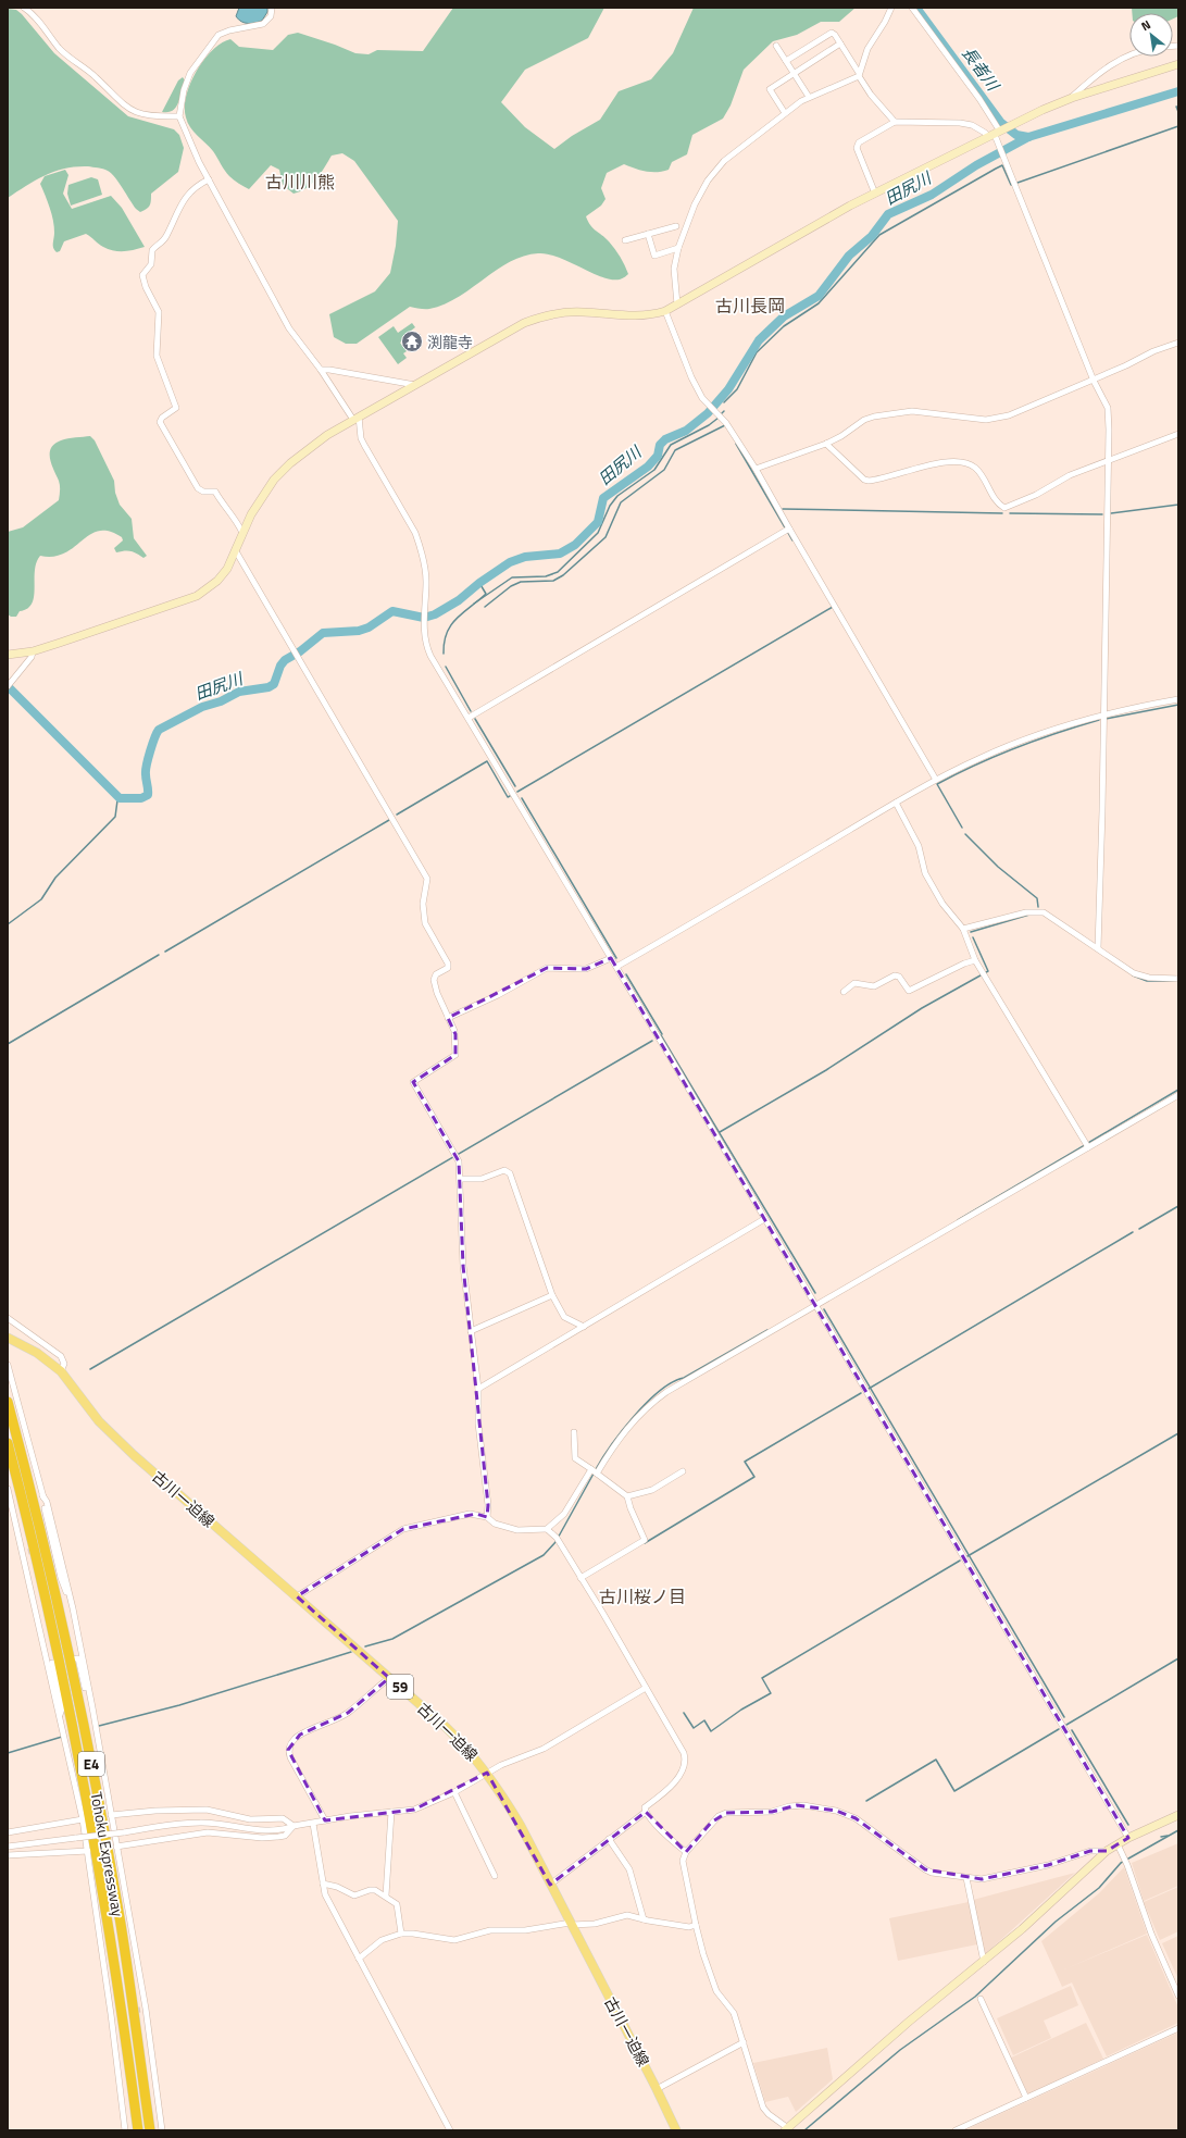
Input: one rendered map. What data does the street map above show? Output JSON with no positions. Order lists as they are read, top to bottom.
{
  "streets": {
    "highway": ["E4", "Tohoku Expressway"],
    "main road": ["古川一迫線", "59"]
  },
  "districts": ["古川川熊", "古川長岡", "古川桜ノ目"],
  "water": ["長者川", "田尻川"],
  "places": {
    "temple": ["渕龍寺"]
  },
  "north": "top left"
}
